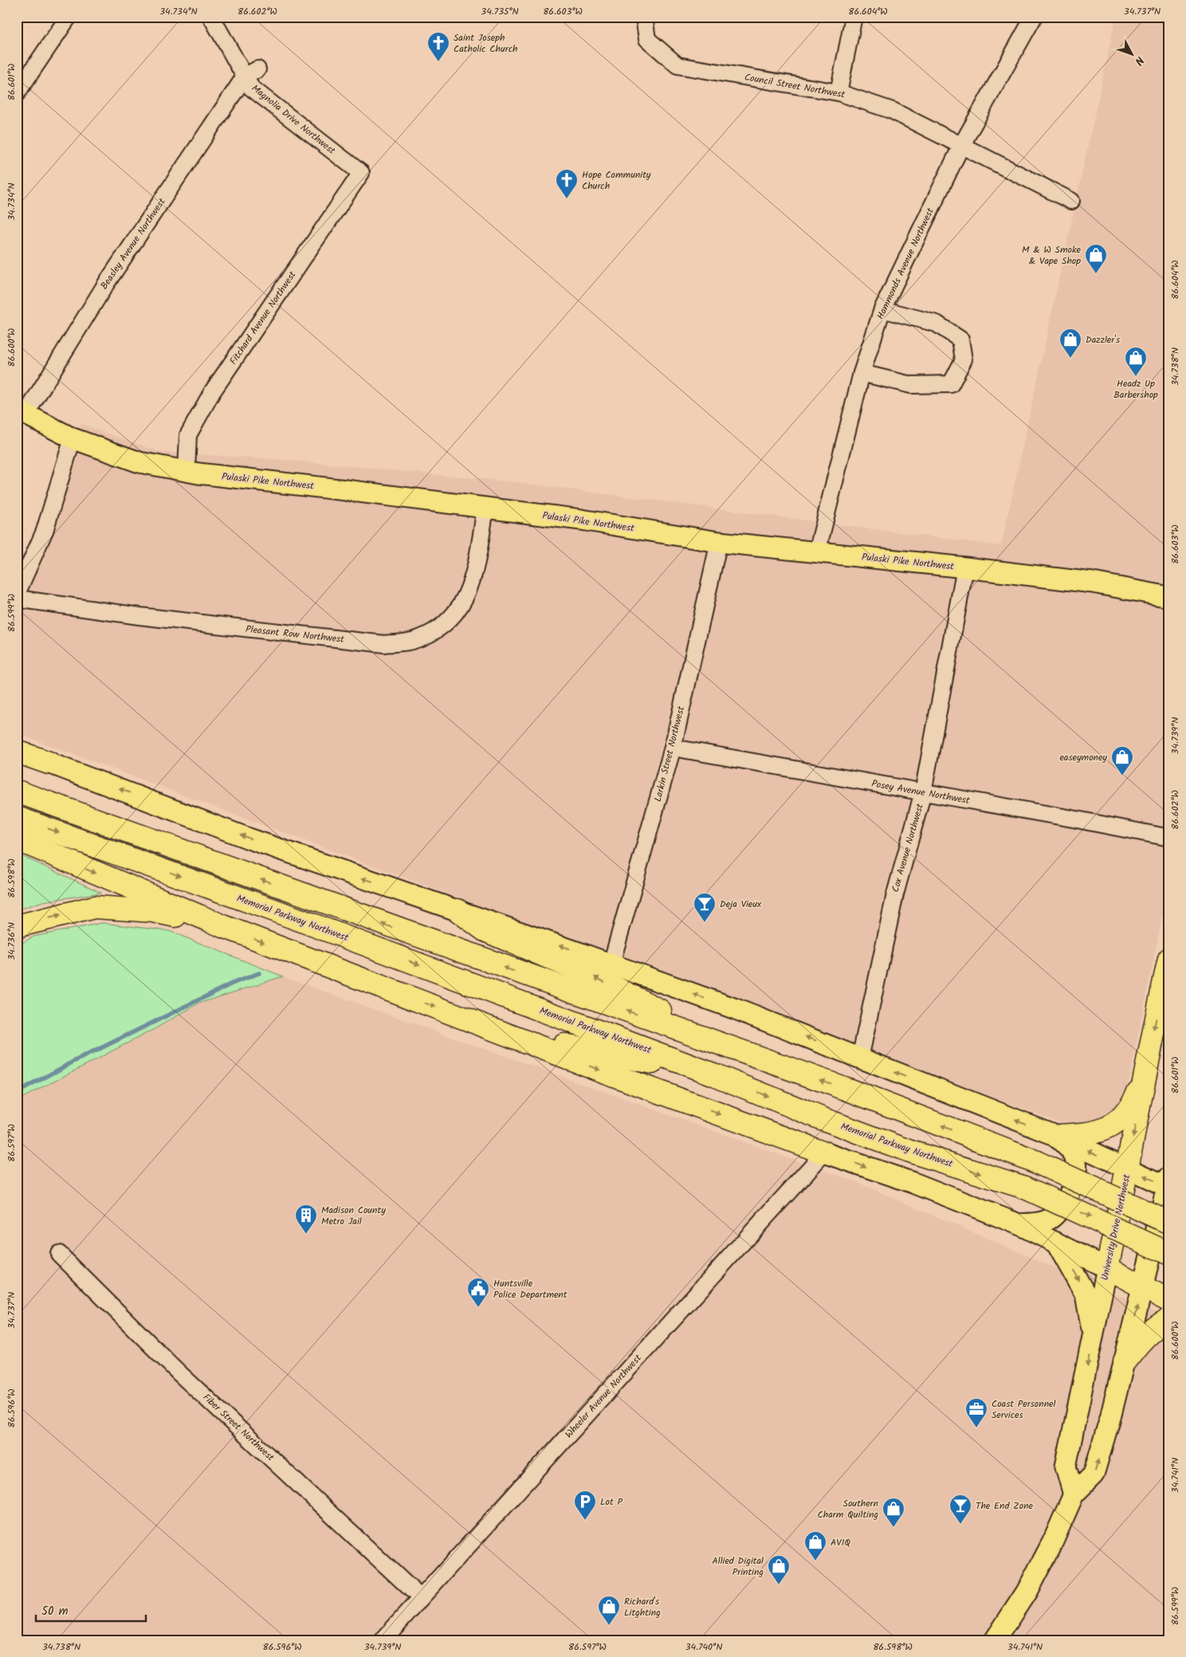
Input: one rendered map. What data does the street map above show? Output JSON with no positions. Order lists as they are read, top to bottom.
{
  "streets": {
    "highway": ["Memorial Parkway Northwest", "University Drive Northwest"],
    "main road": ["Pulaski Pike Northwest"],
    "street": [
      "Council Street Northwest",
      "Magnolia Drive Northwest",
      "Beasley Avenue Northwest",
      "Hammonds Avenue Northwest",
      "Fitchard Avenue Northwest",
      "Pleasant Row Northwest",
      "Larkin Street Northwest",
      "Posey Avenue Northwest",
      "Cox Avenue Northwest",
      "Wheeler Avenue Northwest",
      "Fiber Street Northwest"
    ]
  },
  "crossings": [
    ["Council Street Northwest", "Hammonds Avenue Northwest"],
    ["Magnolia Drive Northwest", "Beasley Avenue Northwest"],
    ["Magnolia Drive Northwest", "Fitchard Avenue Northwest"],
    ["Beasley Avenue Northwest", "Pulaski Pike Northwest"],
    ["Hammonds Avenue Northwest", "Pulaski Pike Northwest"],
    ["Fitchard Avenue Northwest", "Pulaski Pike Northwest"],
    ["Pulaski Pike Northwest", "Pleasant Row Northwest"],
    ["Pulaski Pike Northwest", "Larkin Street Northwest"],
    ["Pulaski Pike Northwest", "Cox Avenue Northwest"],
    ["Larkin Street Northwest", "Posey Avenue Northwest"],
    ["Posey Avenue Northwest", "Cox Avenue Northwest"],
    ["Wheeler Avenue Northwest", "Fiber Street Northwest"]
  ],
  "one_way": ["University Drive Northwest"],
  "places": {
    "church": ["Saint Joseph Catholic Church", "Hope Community Church"],
    "shop": [
      "M & W Smoke & Vape Shop",
      "Dazzler's",
      "Headz Up Barbershop",
      "easeymoney",
      "Southern Charm Quilting",
      "AVIQ",
      "Allied Digital Printing",
      "Richard's Litghting"
    ],
    "bar": ["Deja Vieux", "The End Zone"],
    "building": ["Madison County Metro Jail"],
    "public building": ["Huntsville Police Department"],
    "office": ["Coast Personnel Services"],
    "parking": ["Lot P"]
  },
  "scale_bar": "50 m",
  "north": "bottom right",
  "coordinates": [
    "34.734°N",
    "86.602°W",
    "34.735°N",
    "86.603°W",
    "86.604°W",
    "34.737°N",
    "86.601°W",
    "86.600°W",
    "34.738°N",
    "86.599°W",
    "34.739°N",
    "86.598°W",
    "34.736°N",
    "86.597°W",
    "86.596°W",
    "34.741°N",
    "34.740°N"
  ]
}
